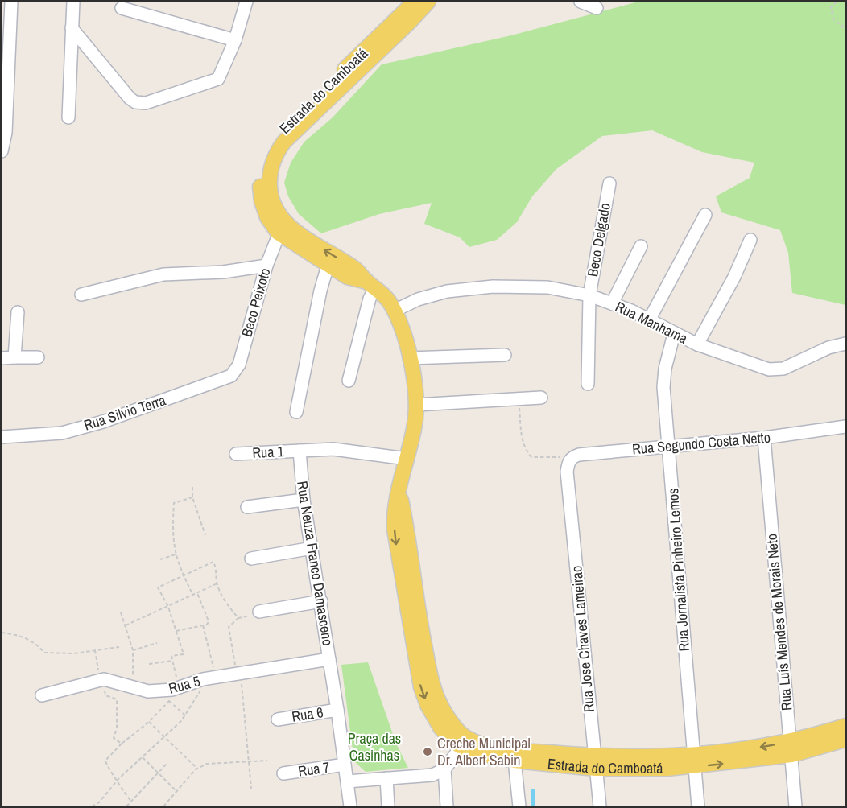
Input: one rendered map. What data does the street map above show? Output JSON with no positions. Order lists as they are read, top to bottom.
{
  "streets": {
    "main road": ["Estrada do Camboatá"],
    "street": [
      "Beco Delgado",
      "Beco Peixoto",
      "Rua Manhama",
      "Rua Silvio Terra",
      "Rua Segundo Costa Netto",
      "Rua 1",
      "Rua Neuza Franco Damasceno",
      "Rua Jornalista Pinheiro Lemos",
      "Rua Luís Mendes de Morais Neto",
      "Rua Jose Chaves Lameirao",
      "Rua 5",
      "Rua 6",
      "Rua 7"
    ]
  },
  "crossings": [
    ["Estrada do Camboatá", "Beco Peixoto"],
    ["Estrada do Camboatá", "Rua Manhama"],
    ["Estrada do Camboatá", "Rua Jornalista Pinheiro Lemos"],
    ["Estrada do Camboatá", "Rua Luís Mendes de Morais Neto"],
    ["Estrada do Camboatá", "Rua Jose Chaves Lameirao"],
    ["Beco Delgado", "Rua Manhama"],
    ["Beco Peixoto", "Rua Silvio Terra"],
    ["Rua Manhama", "Rua Jornalista Pinheiro Lemos"],
    ["Rua Segundo Costa Netto", "Rua Jornalista Pinheiro Lemos"],
    ["Rua Segundo Costa Netto", "Rua Luís Mendes de Morais Neto"],
    ["Rua Segundo Costa Netto", "Rua Jose Chaves Lameirao"],
    ["Rua 1", "Rua Neuza Franco Damasceno"],
    ["Rua Neuza Franco Damasceno", "Rua 5"],
    ["Rua Neuza Franco Damasceno", "Rua 6"],
    ["Rua Neuza Franco Damasceno", "Rua 7"]
  ],
  "parks": ["Praça das Casinhas"],
  "places": ["Creche Municipal Dr. Albert Sabin"]
}
